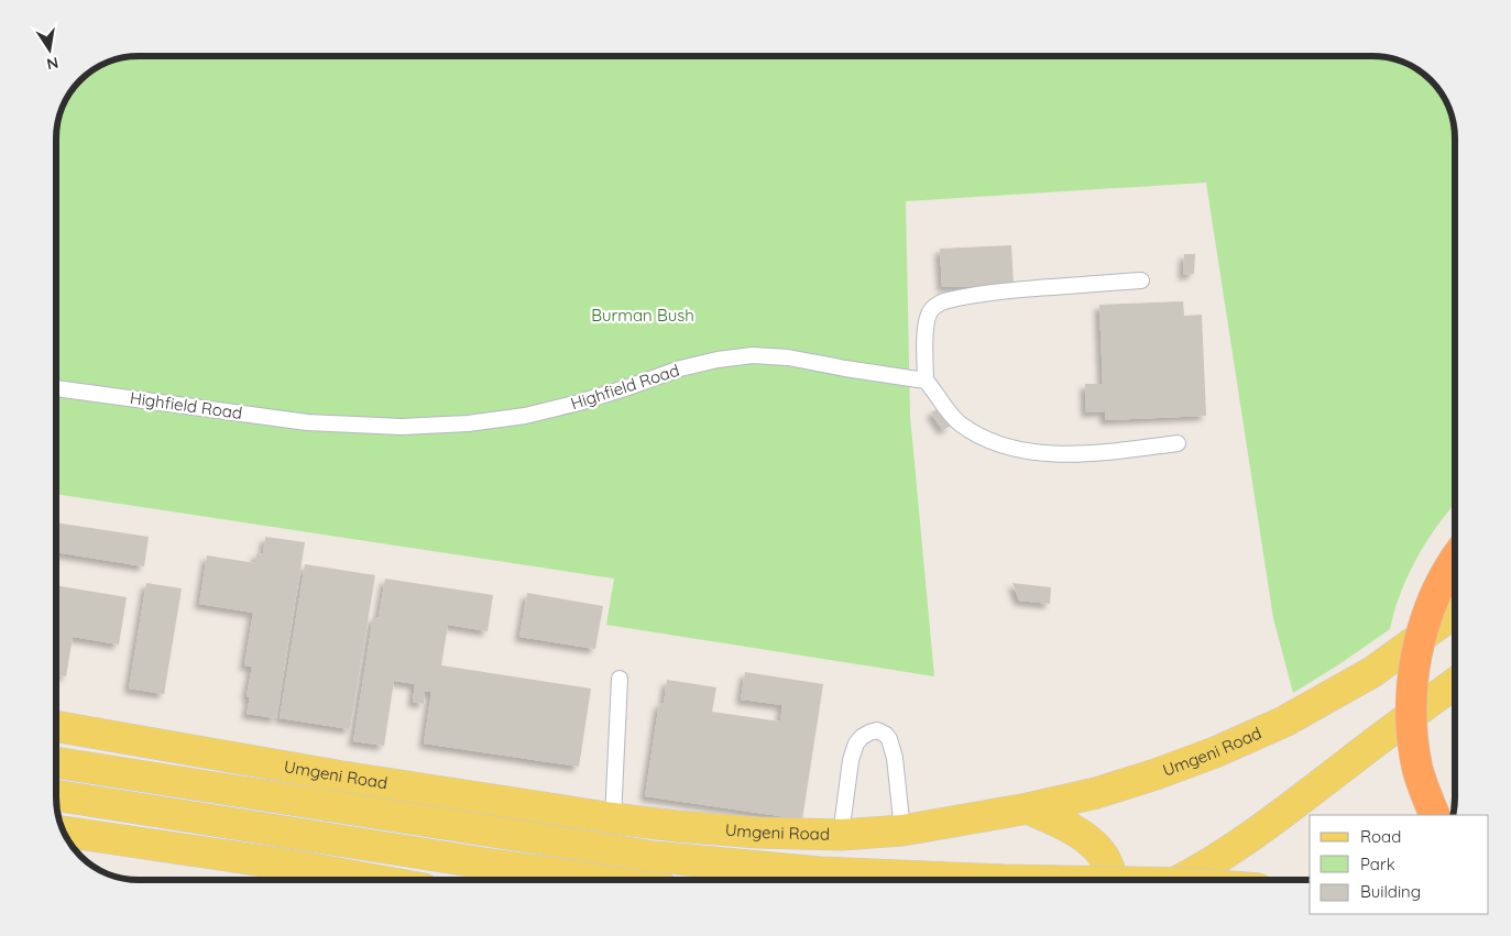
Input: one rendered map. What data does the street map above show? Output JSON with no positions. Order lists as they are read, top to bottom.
{
  "streets": {
    "main road": ["Umgeni Road"],
    "lane": ["Highfield Road"]
  },
  "parks": ["Burman Bush"],
  "legend": ["Road", "Park", "Building"],
  "north": "bottom"
}
